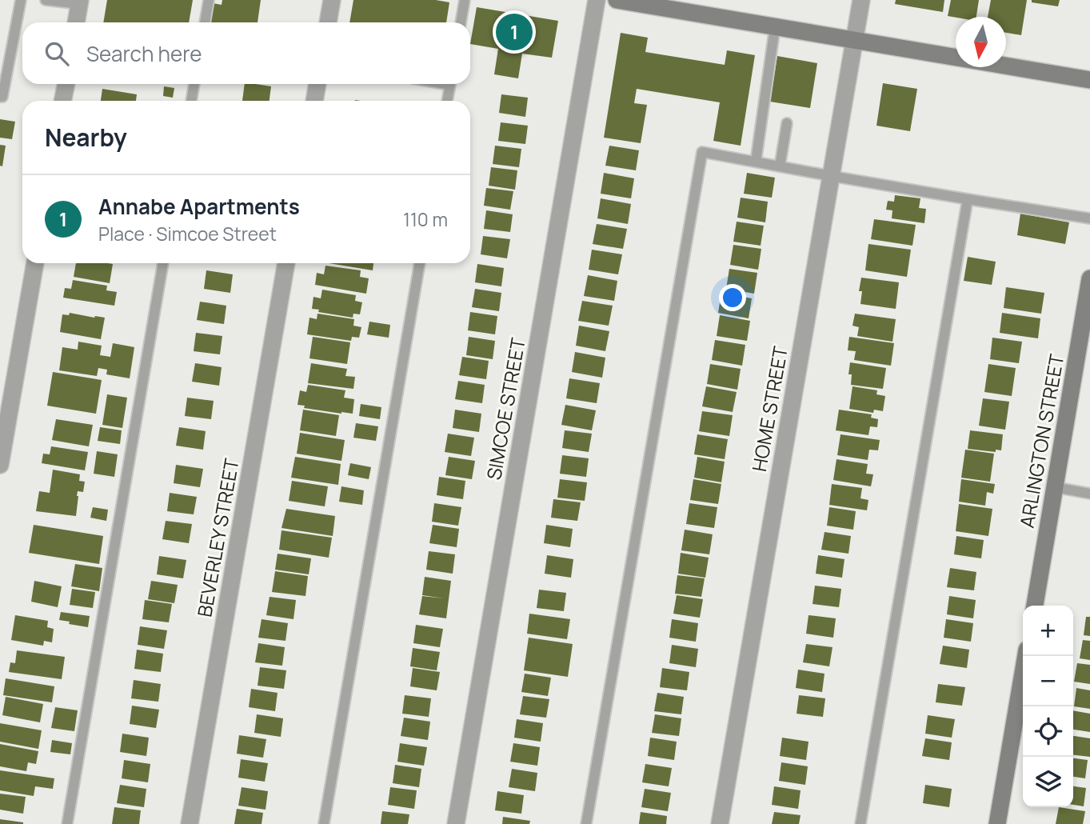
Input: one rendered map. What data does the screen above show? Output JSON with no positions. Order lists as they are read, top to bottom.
{
  "streets": {
    "main road": ["ARLINGTON STREET"],
    "street": ["SIMCOE STREET", "HOME STREET", "BEVERLEY STREET"]
  },
  "north": "bottom",
  "page": {
    "pins": "1",
    "search": "Search here",
    "heading": "Nearby",
    "list": [
      {
        "mark": "1",
        "name": "Annabe Apartments",
        "note": "Place · Simcoe Street",
        "value": "110 m"
      }
    ],
    "map_buttons": ["+", "−"]
  }
}
